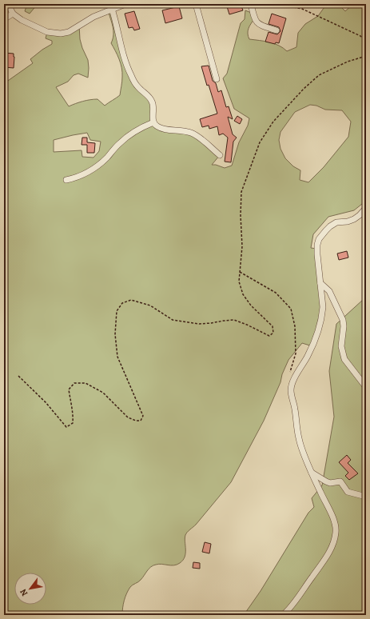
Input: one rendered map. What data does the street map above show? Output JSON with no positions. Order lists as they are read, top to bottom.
{
  "north": "bottom left"
}
